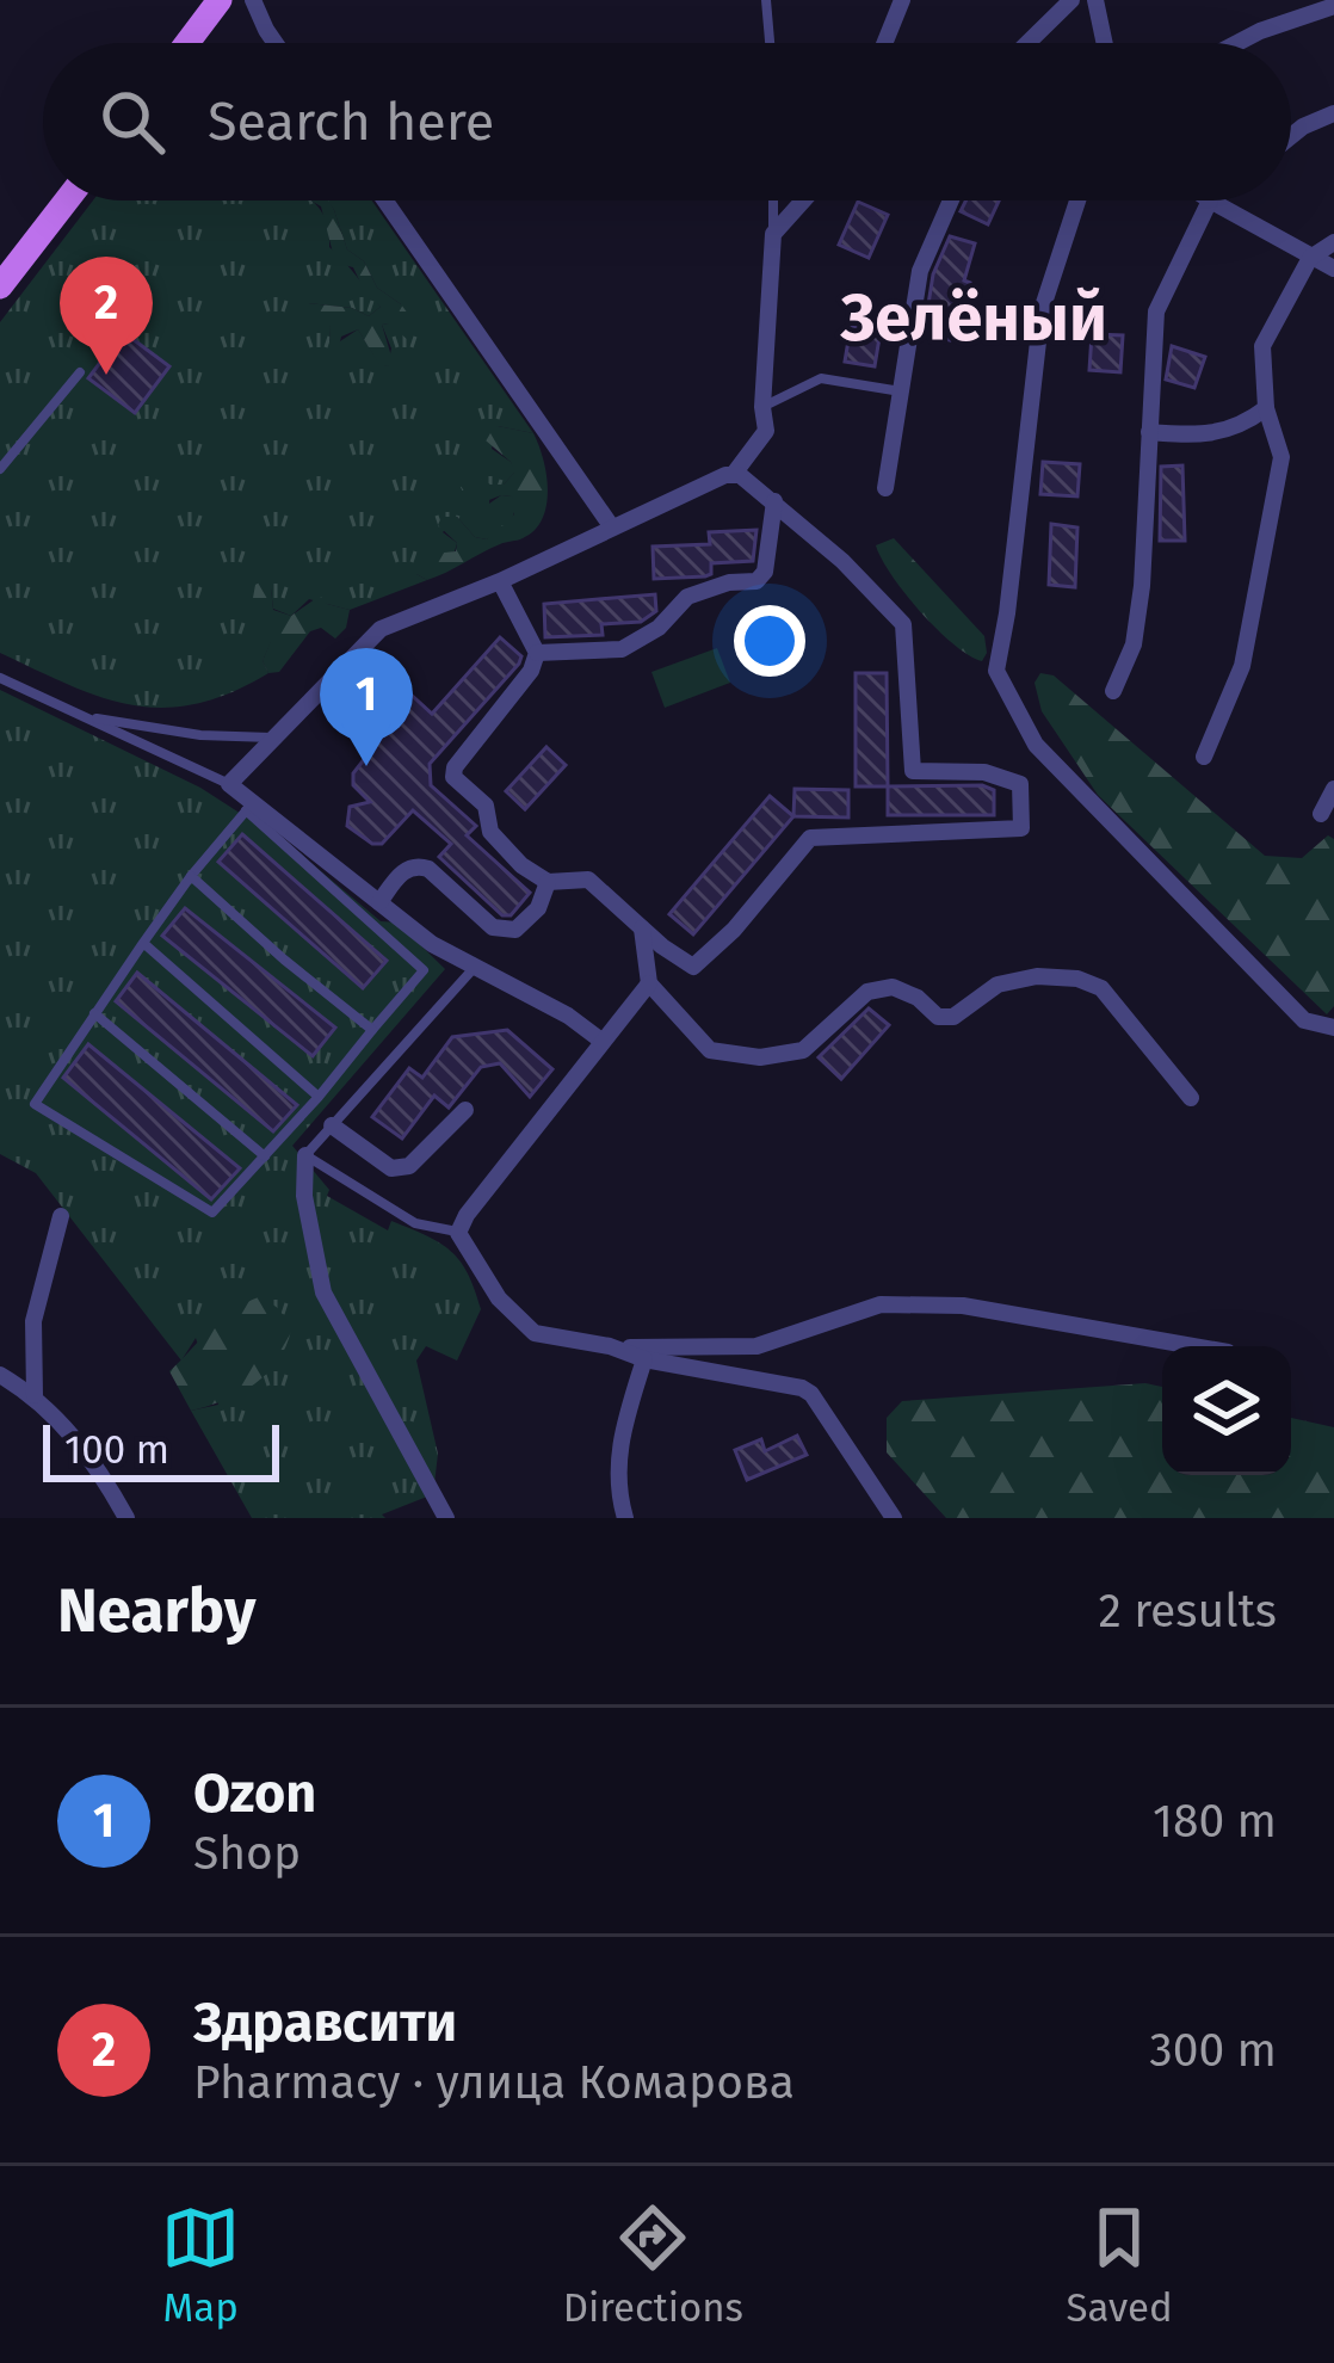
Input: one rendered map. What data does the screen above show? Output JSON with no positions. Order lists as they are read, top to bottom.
{
  "districts": ["Зелёный"],
  "scale_bar": "100 m",
  "page": {
    "search": "Search here",
    "pins": ["2", "1"],
    "scale": "100 m",
    "heading": ["Nearby", "2 results"],
    "list": [
      {
        "mark": "1",
        "name": "Ozon",
        "note": "Shop",
        "value": "180 m"
      },
      {
        "mark": "2",
        "name": "Здравсити",
        "note": "Pharmacy · улица Комарова",
        "value": "300 m"
      }
    ],
    "nav": ["Map", "Directions", "Saved"]
  }
}
